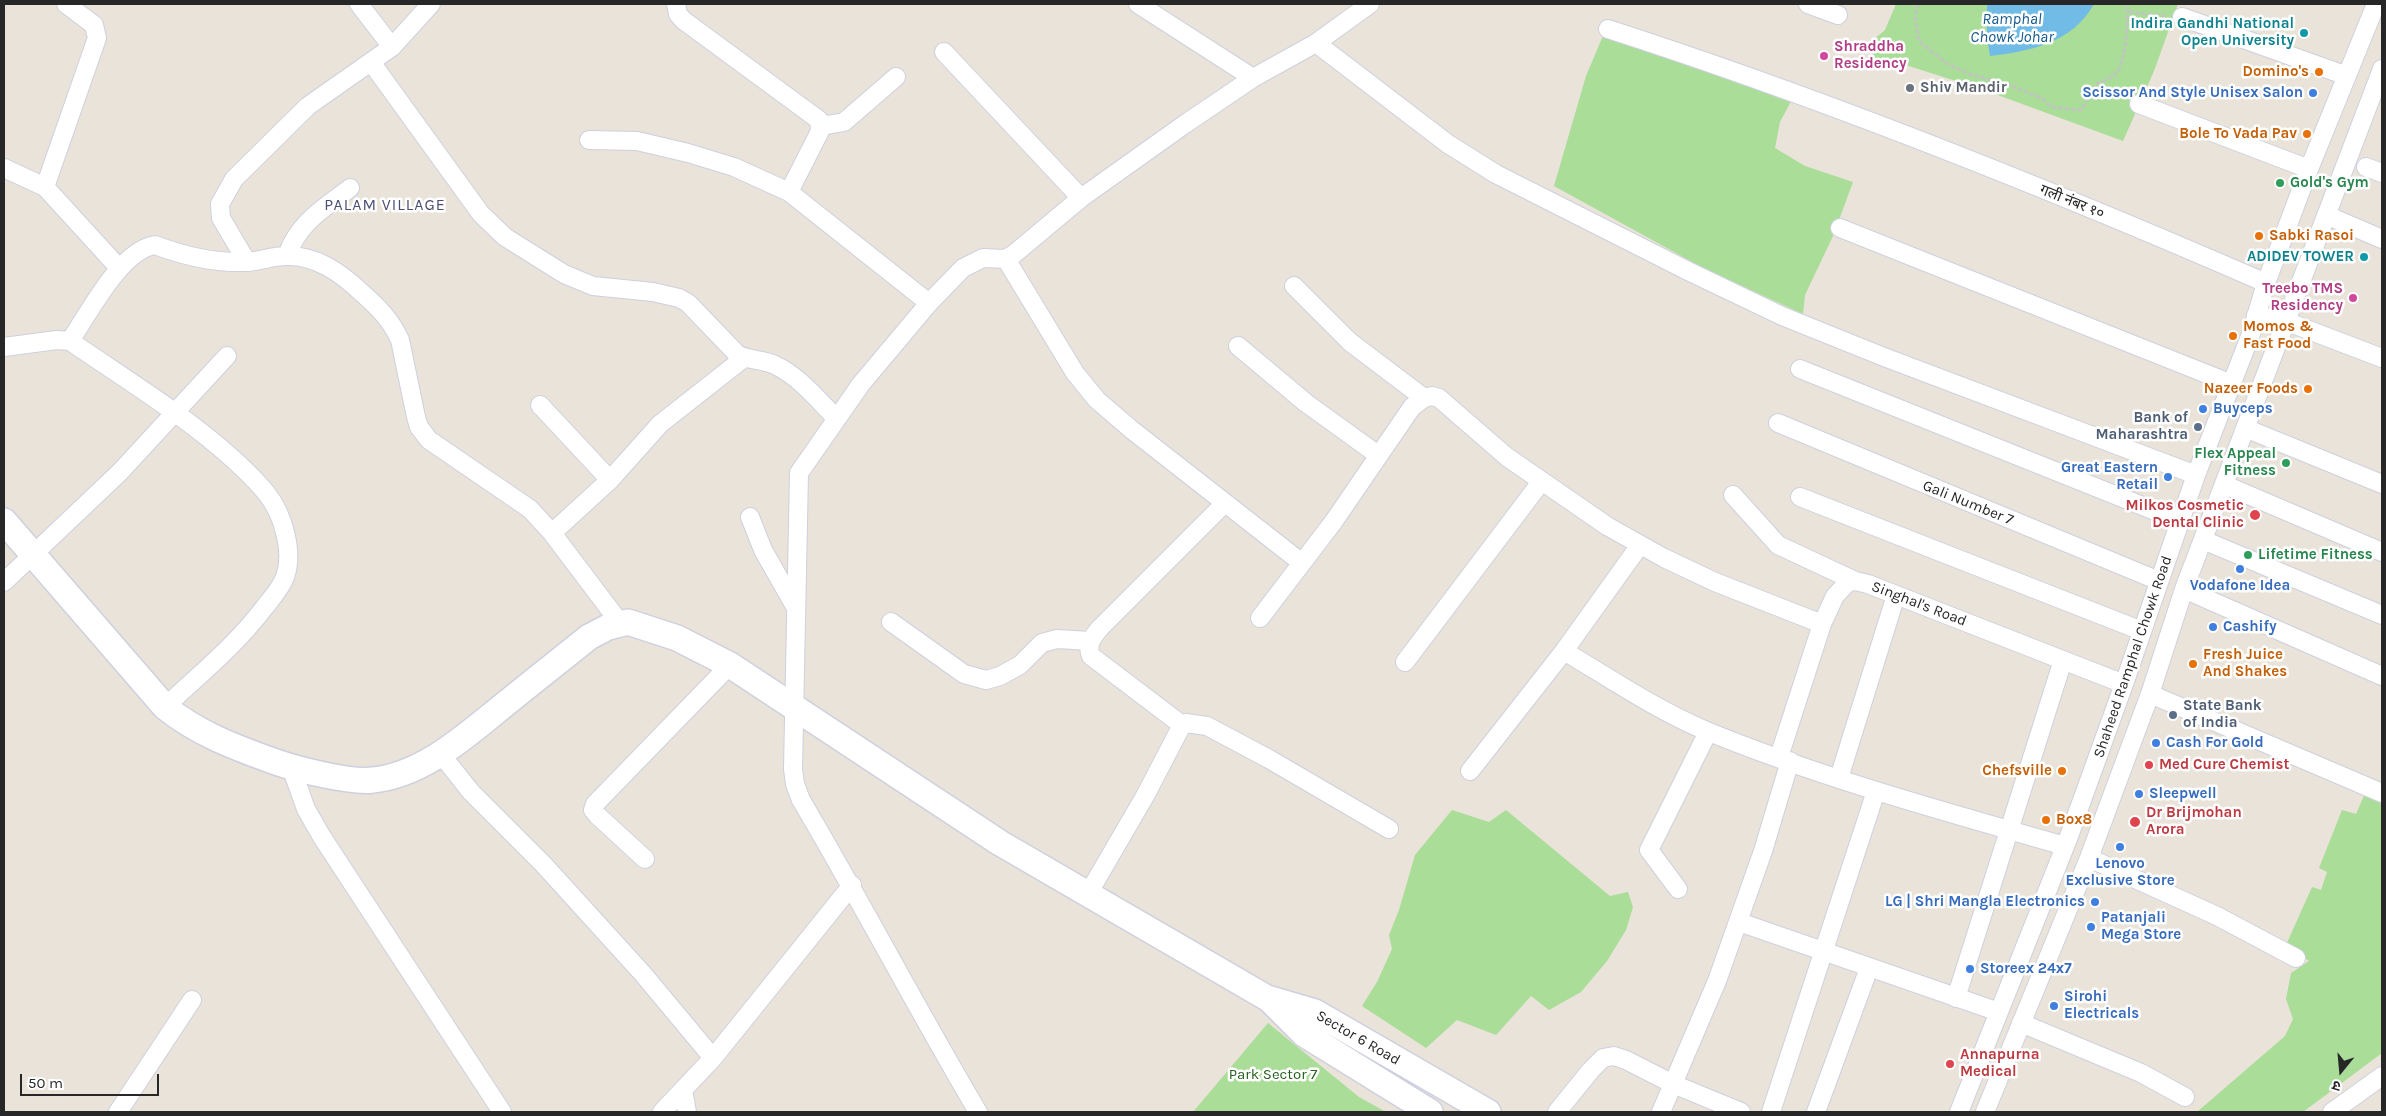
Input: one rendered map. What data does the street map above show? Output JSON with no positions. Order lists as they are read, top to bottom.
{
  "streets": {
    "street": [
      "गली नंबर १०",
      "Gali Number 7",
      "Singhal's Road",
      "Shaheed Ramphal Chowk Road",
      "Sector 6 Road"
    ]
  },
  "crossings": [
    ["गली नंबर १०", "Shaheed Ramphal Chowk Road"],
    ["Gali Number 7", "Shaheed Ramphal Chowk Road"],
    ["Singhal's Road", "Shaheed Ramphal Chowk Road"]
  ],
  "districts": ["PALAM VILLAGE"],
  "water": ["Ramphal Chowk Johar"],
  "parks": ["Park Sector 7"],
  "places": [
    "Indira Gandhi National Open University",
    "Shraddha Residency",
    "Domino's",
    "Shiv Mandir",
    "Scissor And Style Unisex Salon",
    "Bole To Vada Pav",
    "Gold's Gym",
    "Sabki Rasoi",
    "ADIDEV TOWER",
    "Treebo TMS Residency",
    "Momos & Fast Food",
    "Nazeer Foods",
    "Buyceps",
    "Bank of Maharashtra",
    "Flex Appeal Fitness",
    "Great Eastern Retail",
    "Milkos Cosmetic Dental Clinic",
    "Lifetime Fitness",
    "Vodafone Idea",
    "Cashify",
    "Fresh Juice And Shakes",
    "State Bank of India",
    "Cash For Gold",
    "Med Cure Chemist",
    "Chefsville",
    "Sleepwell",
    "Box8",
    "Dr Brijmohan Arora",
    "Lenovo Exclusive Store",
    "LG | Shri Mangla Electronics",
    "Patanjali Mega Store",
    "Storeex 24x7",
    "Sirohi Electricals",
    "Annapurna Medical"
  ],
  "scale_bar": "50 m",
  "north": "bottom"
}
